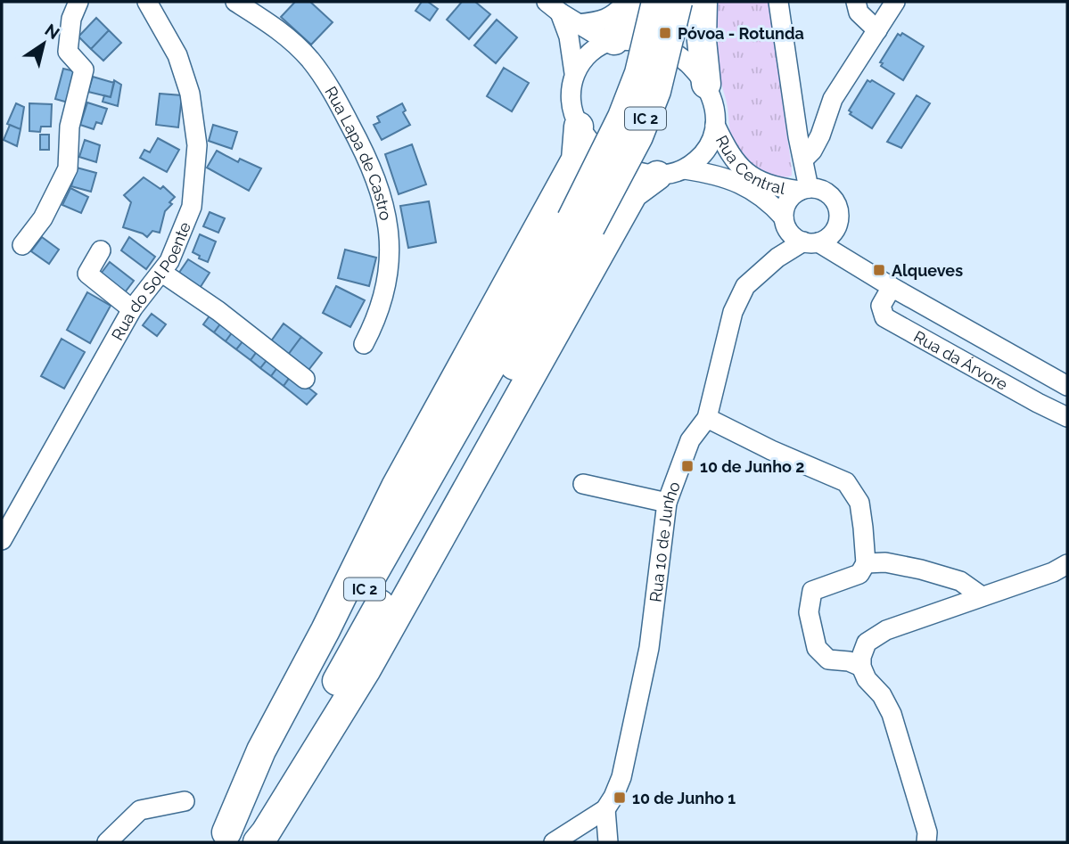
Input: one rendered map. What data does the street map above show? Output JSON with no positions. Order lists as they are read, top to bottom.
{
  "streets": {
    "highway": ["IC 2"],
    "street": [
      "Rua Lapa de Castro",
      "Rua Central",
      "Rua do Sol Poente",
      "Rua da Árvore",
      "Rua 10 de Junho"
    ]
  },
  "crossings": [
    ["Rua Central", "Rua da Árvore"],
    ["Rua Central", "Rua 10 de Junho"]
  ],
  "places": {
    "transit": [
      "Póvoa - Rotunda",
      "Alqueves",
      "10 de Junho 2",
      "10 de Junho 1"
    ]
  },
  "north": "top right"
}
